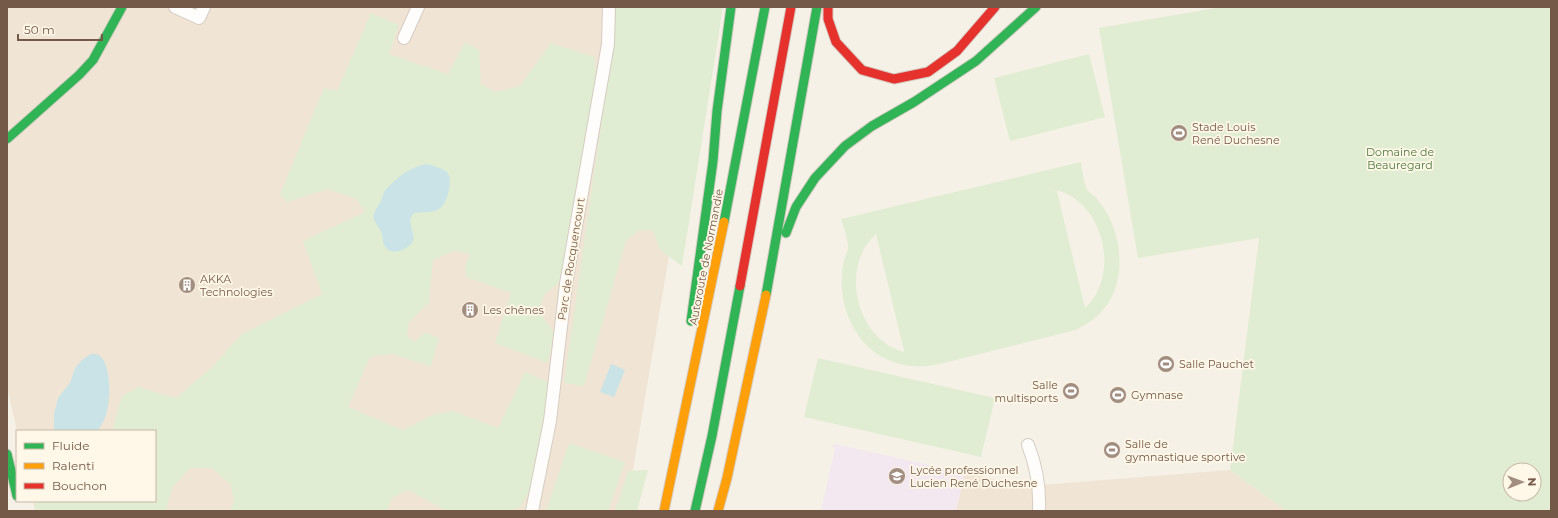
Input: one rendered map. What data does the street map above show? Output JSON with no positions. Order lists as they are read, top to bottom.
{
  "streets": {
    "main road": ["Autoroute de Normandie"],
    "street": ["Parc de Rocquencourt"]
  },
  "parks": ["Domaine de Beauregard"],
  "places": {
    "sports": [
      "Stade Louis René Duchesne",
      "Salle Pauchet",
      "Salle multisports",
      "Gymnase",
      "Salle de gymnastique sportive"
    ],
    "building": ["AKKA Technologies", "Les chênes"],
    "school or university": ["Lycée professionnel Lucien René Duchesne"]
  },
  "legend": ["Fluide", "Ralenti", "Bouchon"],
  "scale_bar": "50 m",
  "north": "right"
}
